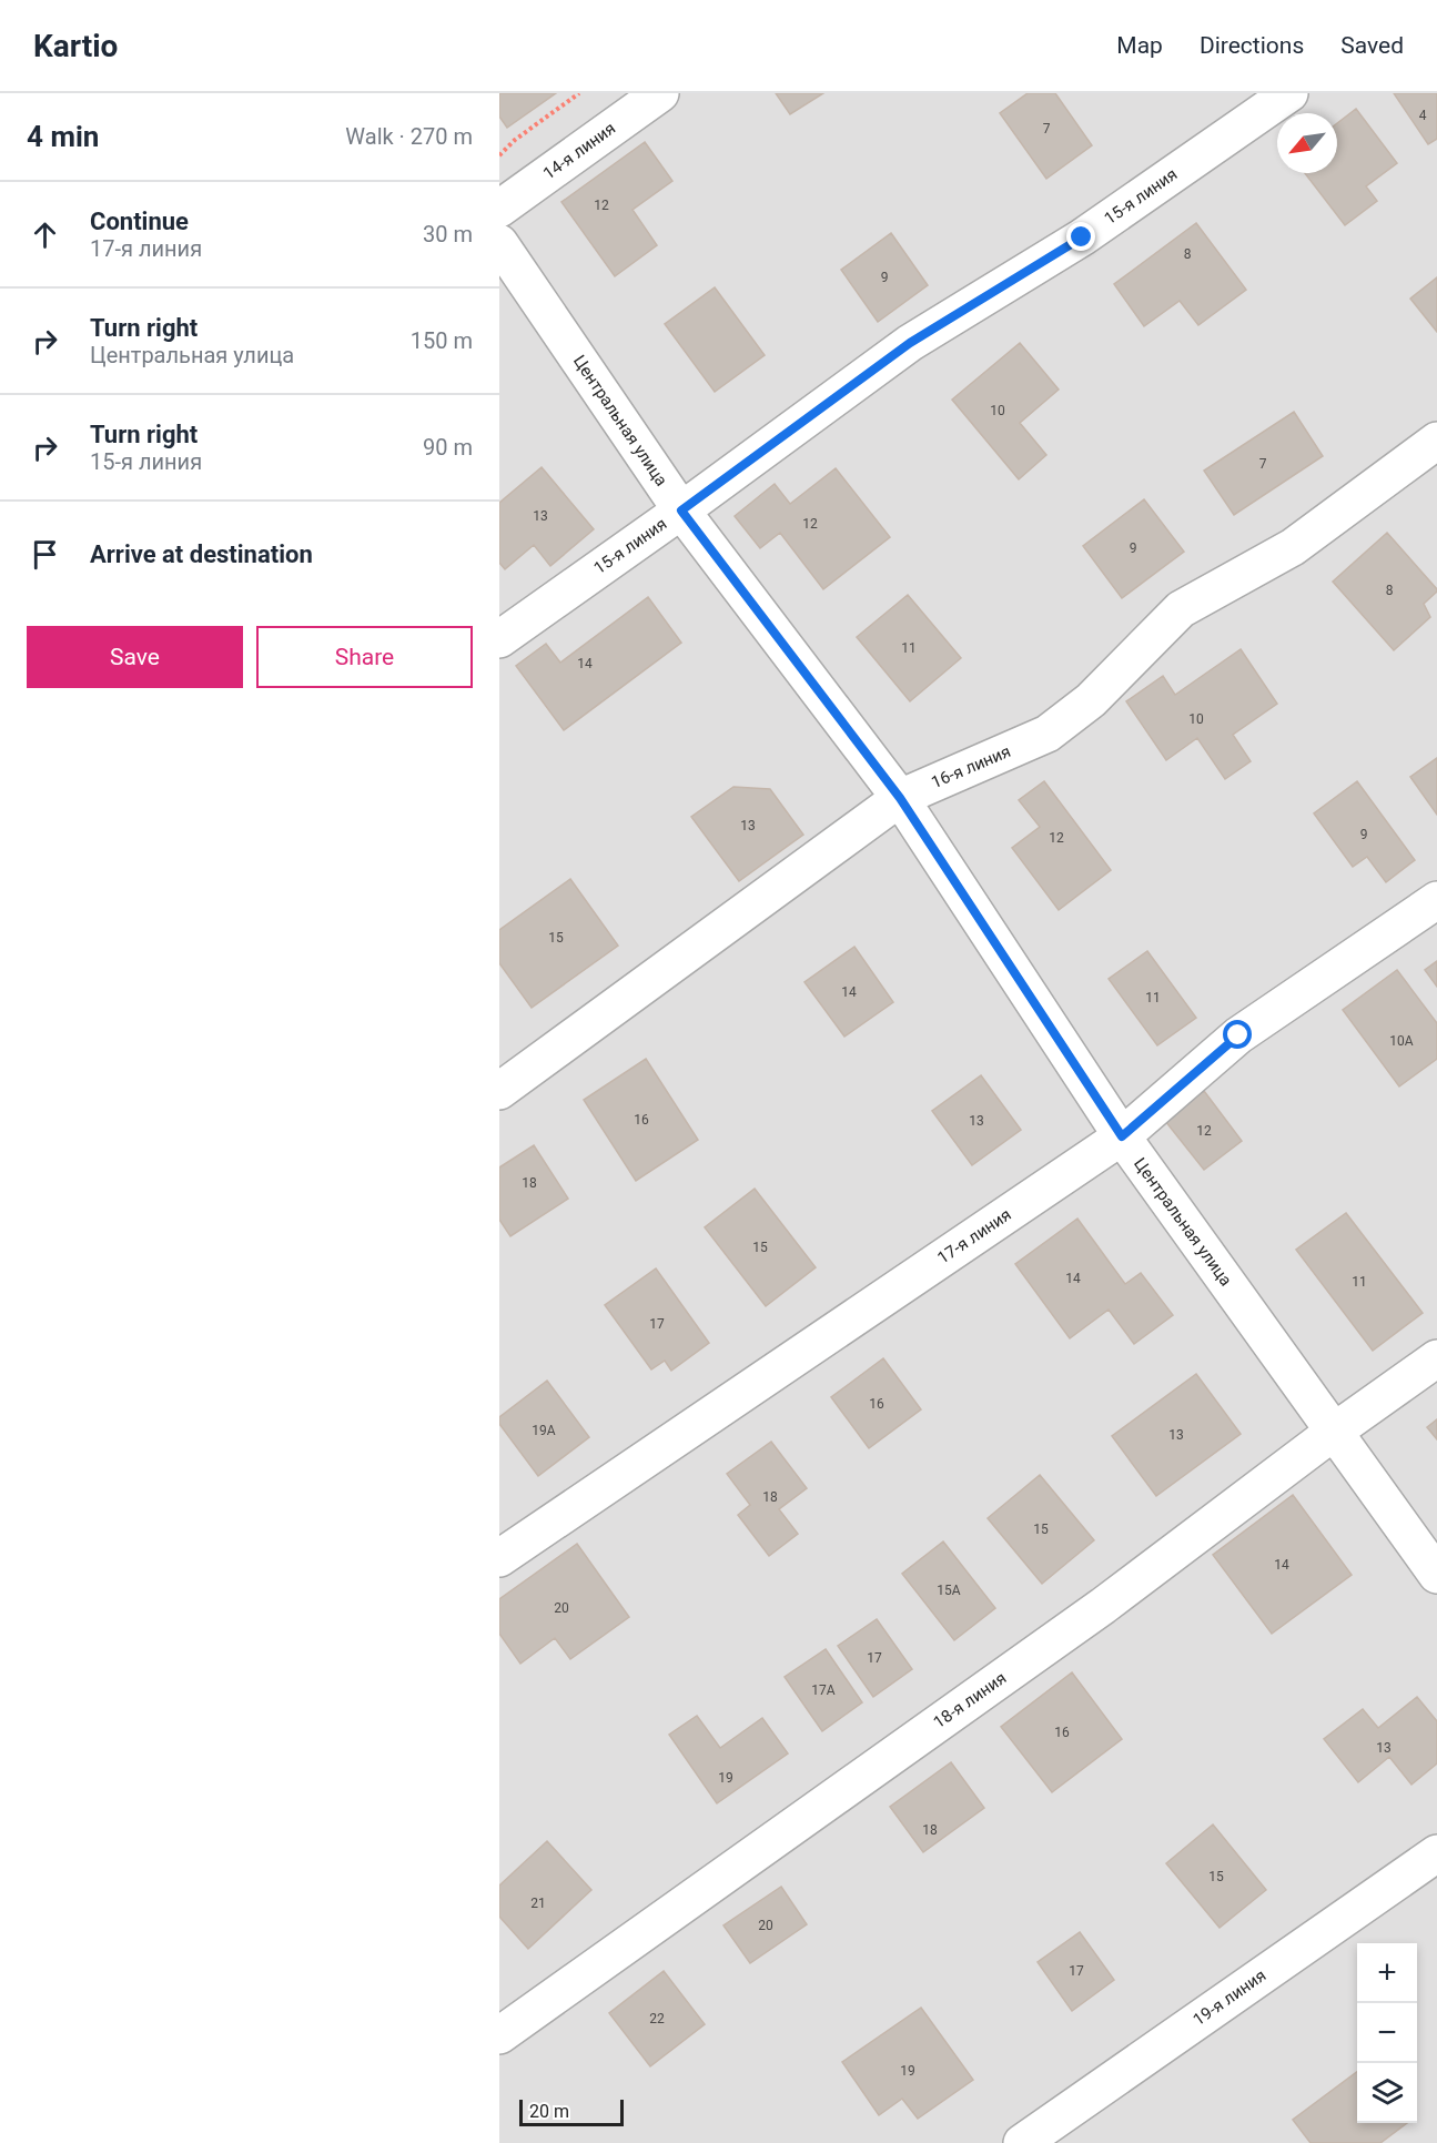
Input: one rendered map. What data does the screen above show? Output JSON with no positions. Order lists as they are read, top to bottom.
{
  "streets": {
    "street": [
      "14-я линия",
      "15-я линия",
      "Центральная улица",
      "16-я линия",
      "17-я линия",
      "18-я линия",
      "19-я линия"
    ]
  },
  "crossings": [
    ["15-я линия", "Центральная улица"],
    ["Центральная улица", "16-я линия"],
    ["Центральная улица", "17-я линия"],
    ["Центральная улица", "18-я линия"]
  ],
  "house_numbers": [
    "4",
    "7",
    "12",
    "8",
    "9",
    "10",
    "7",
    "13",
    "12",
    "9",
    "8",
    "11",
    "14",
    "10",
    "13",
    "9",
    "12",
    "15",
    "14",
    "11",
    "10А",
    "16",
    "13",
    "12",
    "18",
    "15",
    "14",
    "11",
    "17",
    "16",
    "19А",
    "13",
    "18",
    "15",
    "14",
    "15А",
    "20",
    "17",
    "17А",
    "16",
    "13",
    "19",
    "18",
    "15",
    "21",
    "20",
    "17",
    "22",
    "19"
  ],
  "scale_bar": "20 m",
  "north": "bottom left",
  "page": {
    "header": "Kartio",
    "nav": ["Map", "Directions", "Saved"],
    "heading": ["4 min", "Walk · 270 m"],
    "list": [
      ["Continue", "17-я линия", "30 m"],
      ["Turn right", "Центральная улица", "150 m"],
      ["Turn right", "15-я линия", "90 m"],
      "Arrive at destination"
    ],
    "buttons": ["Save", "Share"],
    "map_buttons": ["+", "−"],
    "scale": "20 m"
  }
}
